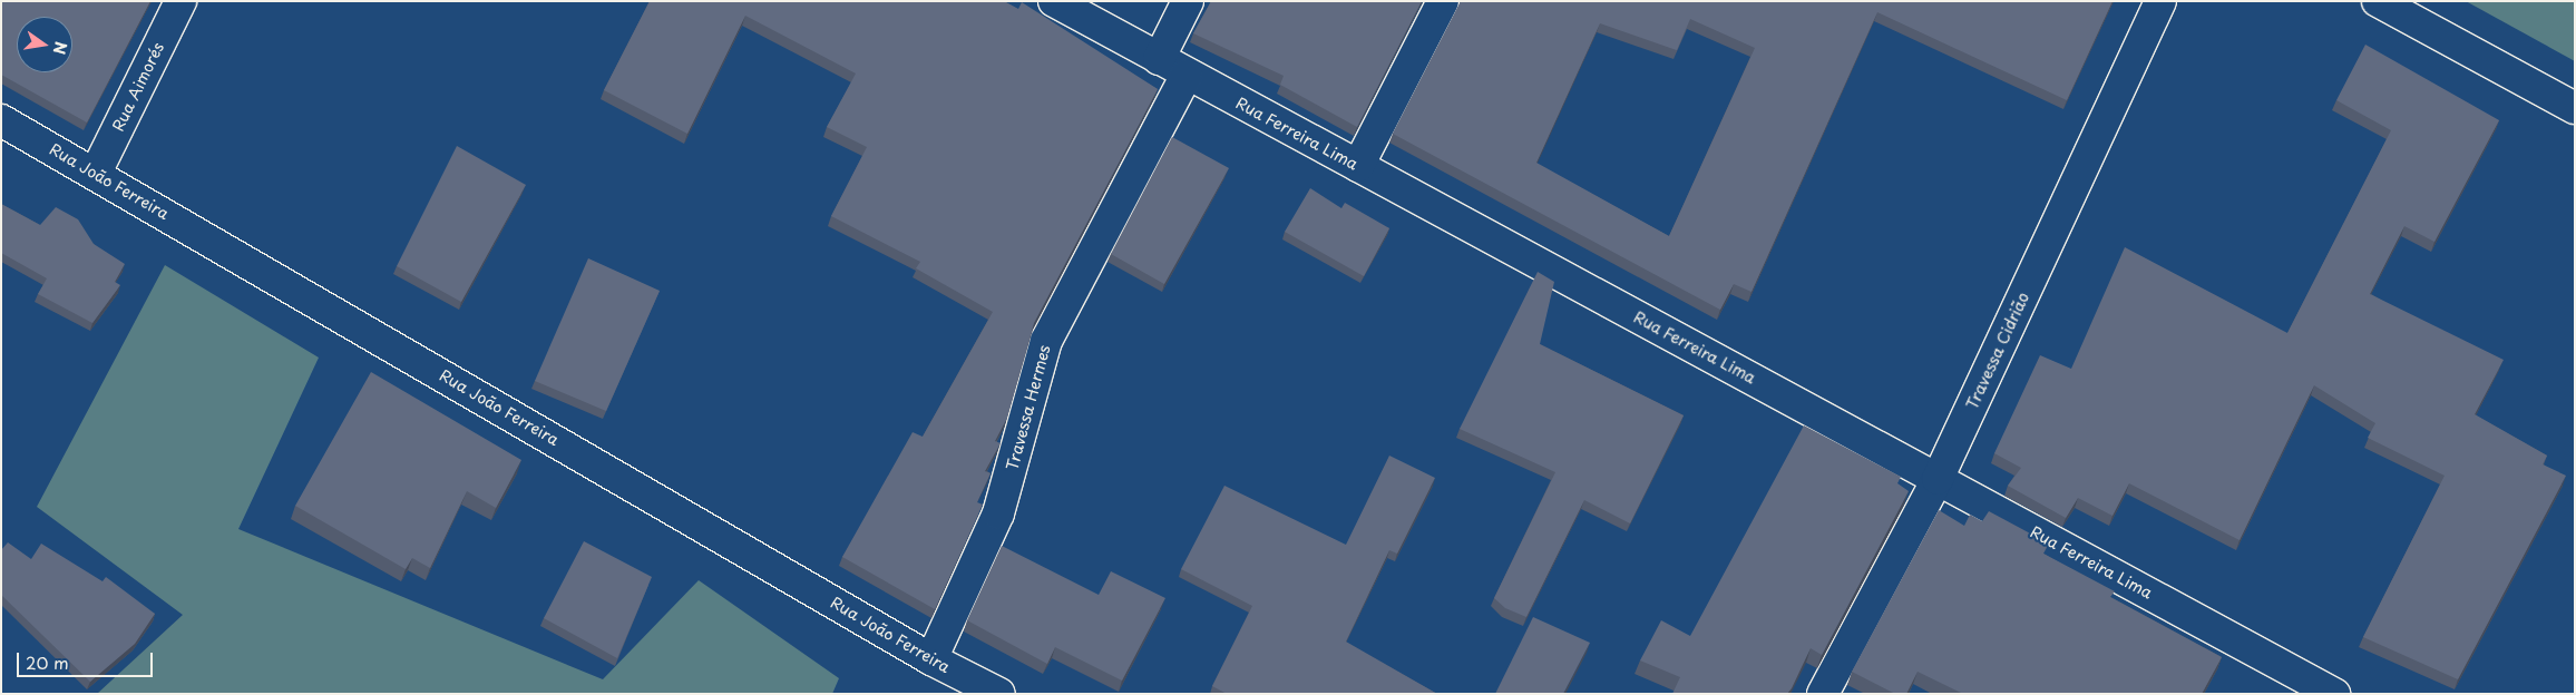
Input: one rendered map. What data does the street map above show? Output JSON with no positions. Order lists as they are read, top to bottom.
{
  "streets": {
    "street": [
      "Rua Aimorés",
      "Rua Ferreira Lima",
      "Rua João Ferreira",
      "Travessa Cidrião",
      "Travessa Hermes"
    ]
  },
  "crossings": [
    ["Rua Aimorés", "Rua João Ferreira"],
    ["Rua Ferreira Lima", "Travessa Cidrião"],
    ["Rua Ferreira Lima", "Travessa Hermes"],
    ["Rua João Ferreira", "Travessa Hermes"]
  ],
  "scale_bar": "20 m",
  "north": "right"
}
